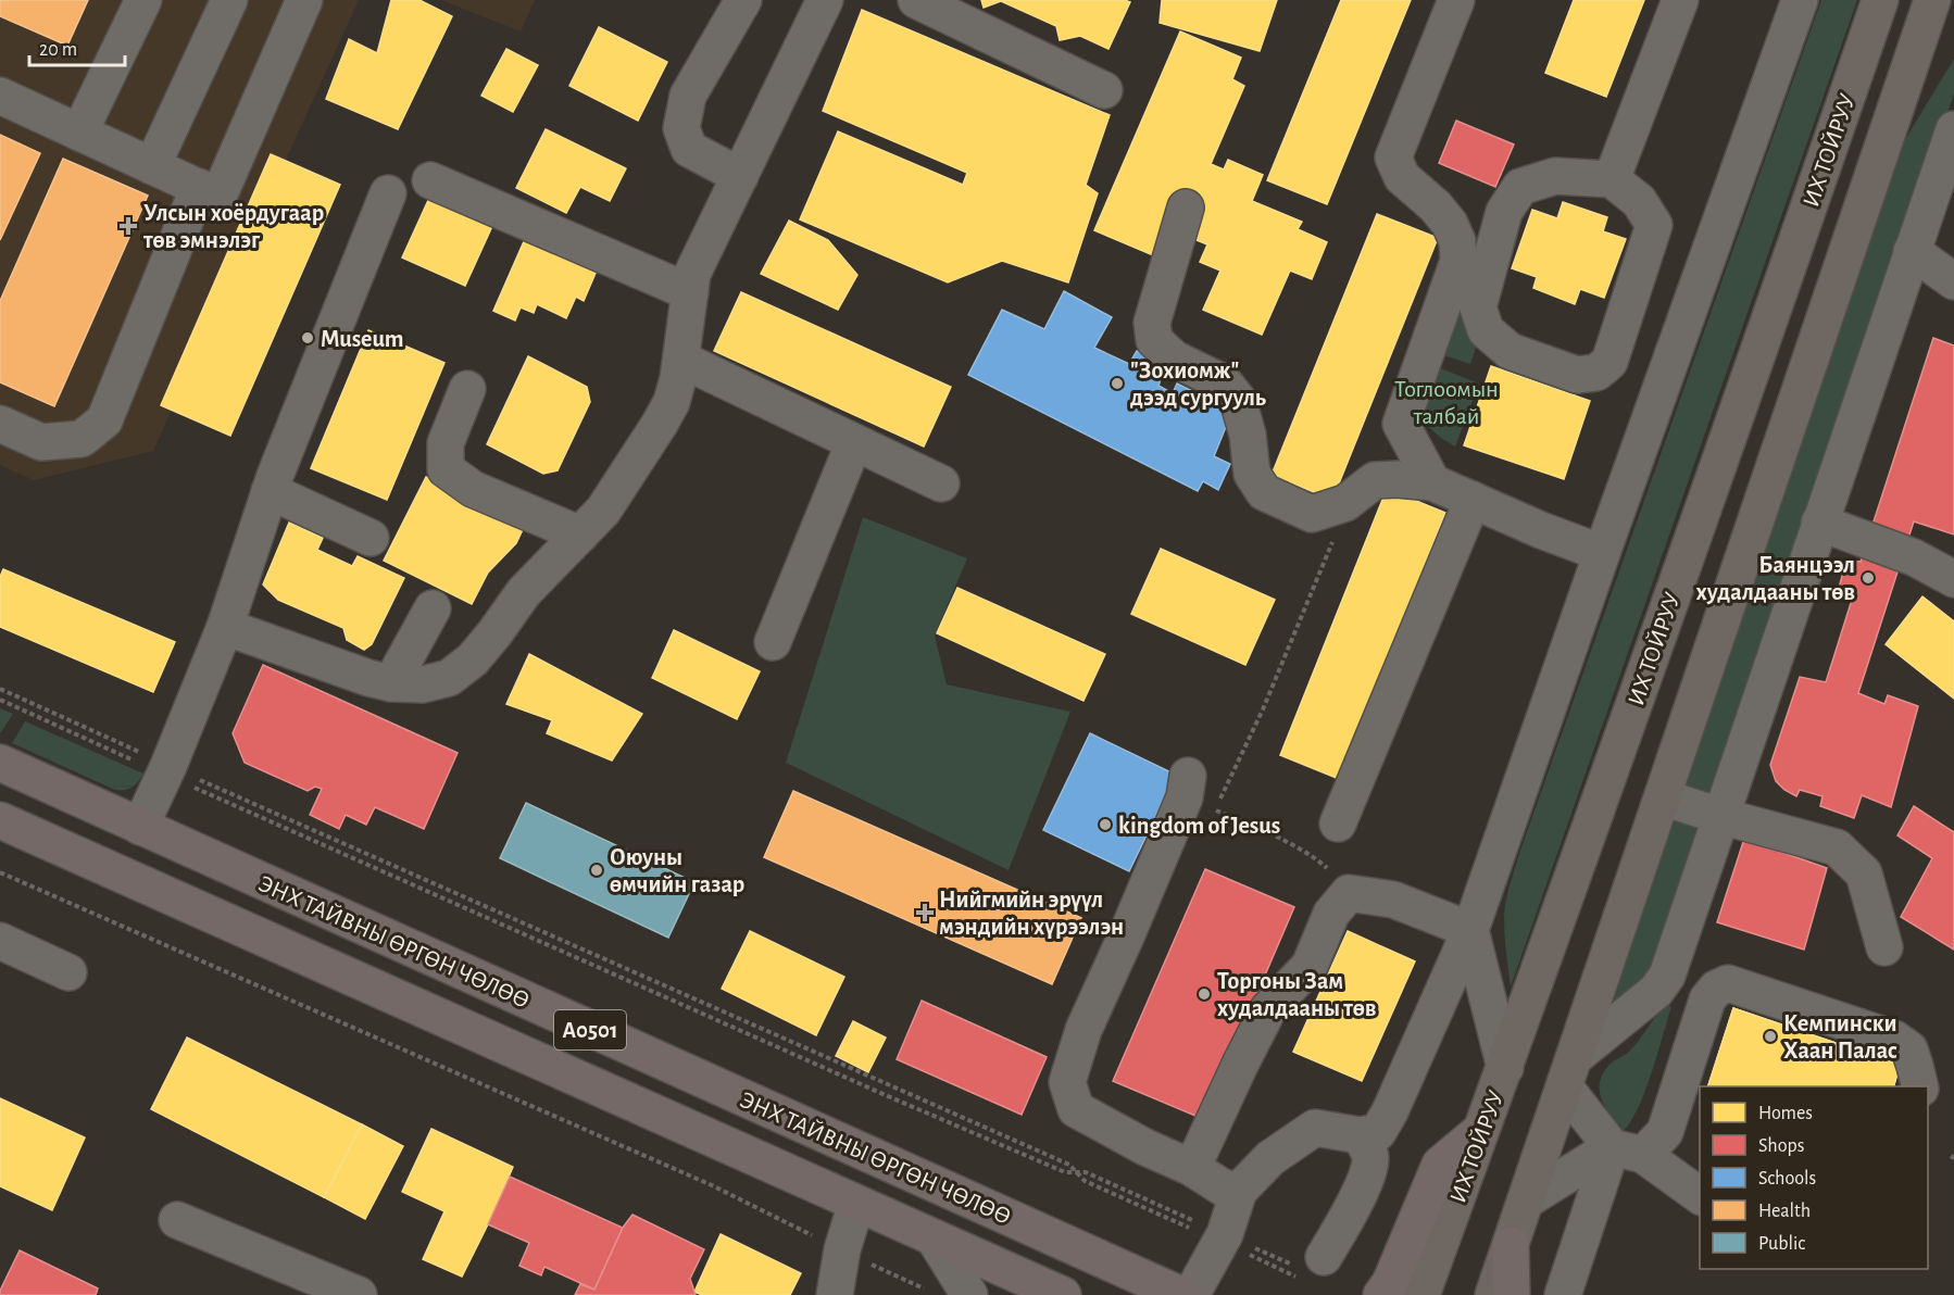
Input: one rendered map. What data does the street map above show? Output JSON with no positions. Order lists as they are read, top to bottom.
{
  "streets": {
    "highway": ["ЭНХ ТАЙВНЫ ӨРГӨН ЧӨЛӨӨ", "A0501"],
    "main road": ["ИХ ТОЙРУУ"]
  },
  "parks": ["Тоглоомын талбай"],
  "places": {
    "health": ["Улсын хоёрдугаар төв эмнэлэг", "Нийгмийн эрүүл мэндийн хүрээлэн"],
    "other": [
      "Museum",
      "\"Зохиомж\" дээд сургууль",
      "Баянцээл худалдааны төв",
      "kingdom of Jesus",
      "Оюуны өмчийн газар",
      "Торгоны Зам худалдааны төв",
      "Кемпински Хаан Палас"
    ]
  },
  "legend": [
    "Homes",
    "Shops",
    "Schools",
    "Health",
    "Public"
  ],
  "scale_bar": "20 m"
}
